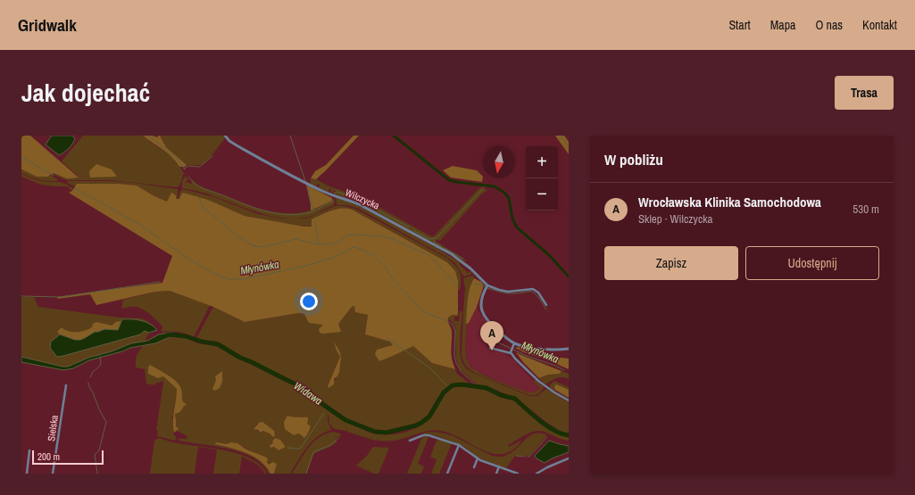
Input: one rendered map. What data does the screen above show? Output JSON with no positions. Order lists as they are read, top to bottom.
{
  "streets": {
    "street": ["Wilczycka", "Sielska"]
  },
  "water": ["Młynówka", "Widawa"],
  "scale_bar": "200 m",
  "north": "bottom",
  "page": {
    "header": "Gridwalk",
    "nav": [
      "Start",
      "Mapa",
      "O nas",
      "Kontakt"
    ],
    "title": "Jak dojechać",
    "buttons": [
      "Trasa",
      ["Zapisz", "Udostępnij"]
    ],
    "heading": "W pobliżu",
    "map_buttons": ["+", "−"],
    "list": [
      {
        "mark": "A",
        "name": "Wrocławska Klinika Samochodowa",
        "note": "Sklep · Wilczycka",
        "value": "530 m"
      }
    ],
    "pins": "A",
    "scale": "200 m"
  }
}
